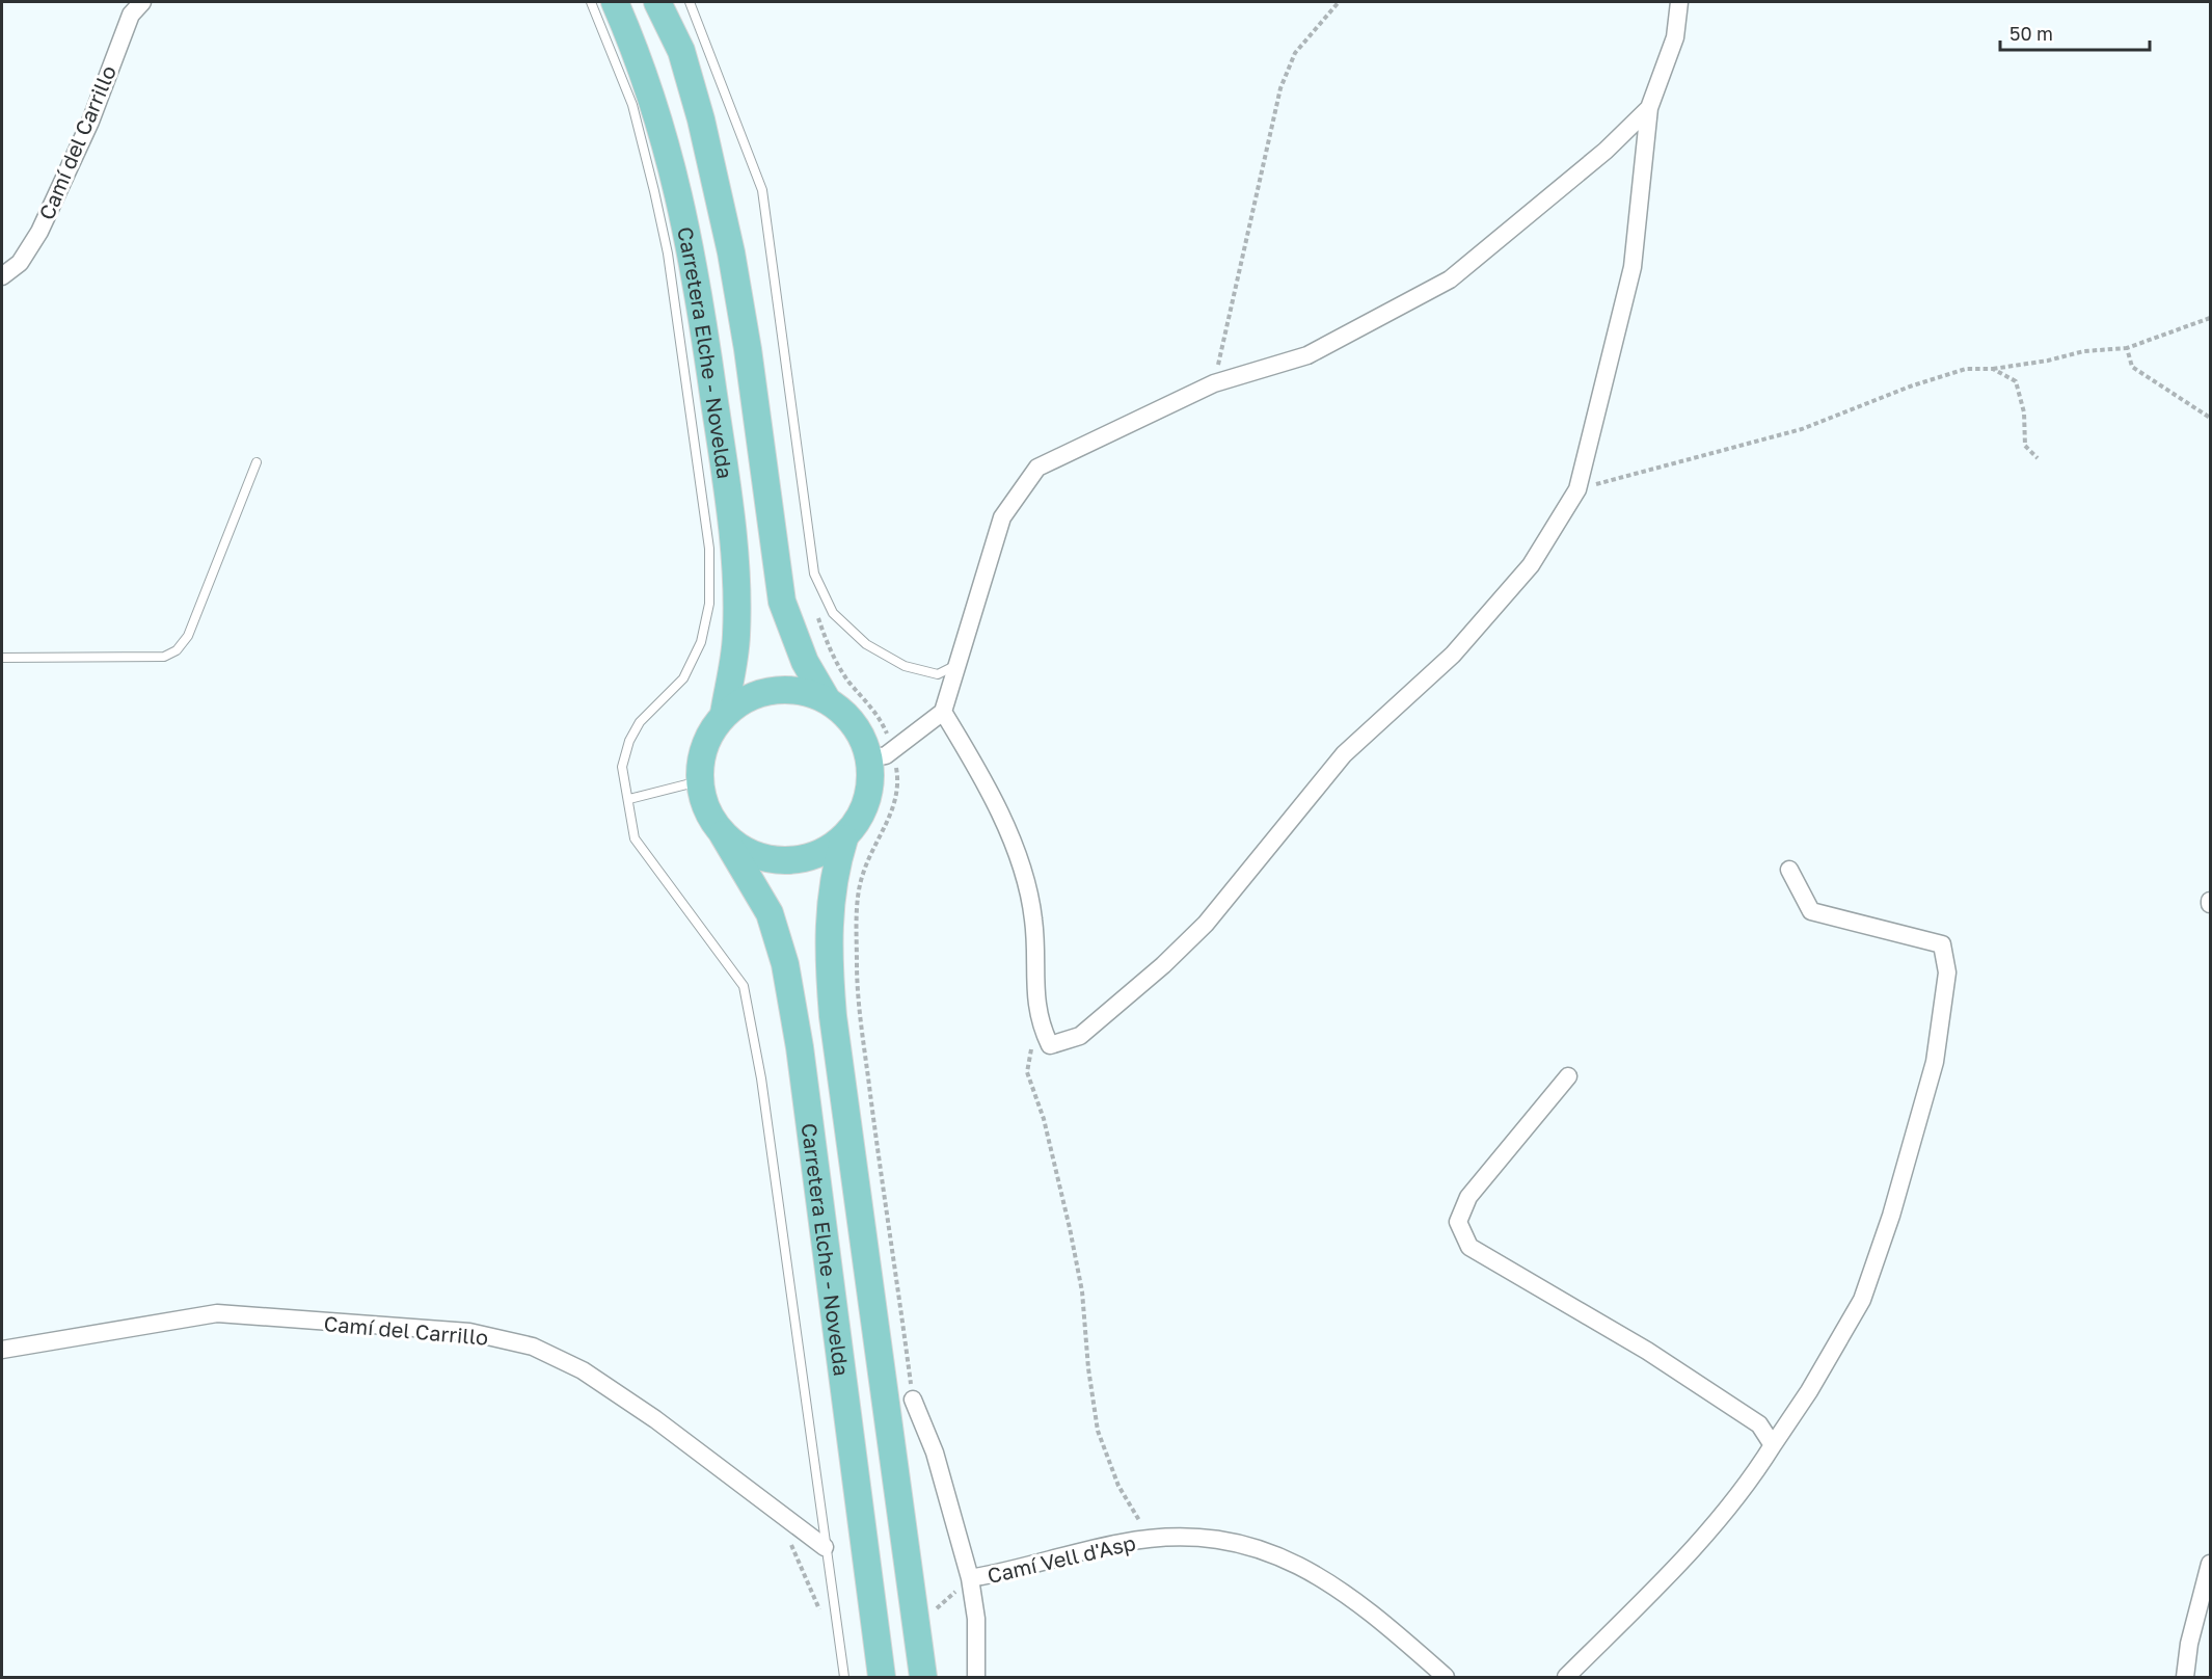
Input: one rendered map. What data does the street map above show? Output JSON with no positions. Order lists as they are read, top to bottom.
{
  "streets": {
    "main road": ["Carretera Elche - Novelda"],
    "street": ["Camí del Carrillo", "Camí Vell d'Asp"]
  },
  "scale_bar": "50 m"
}
